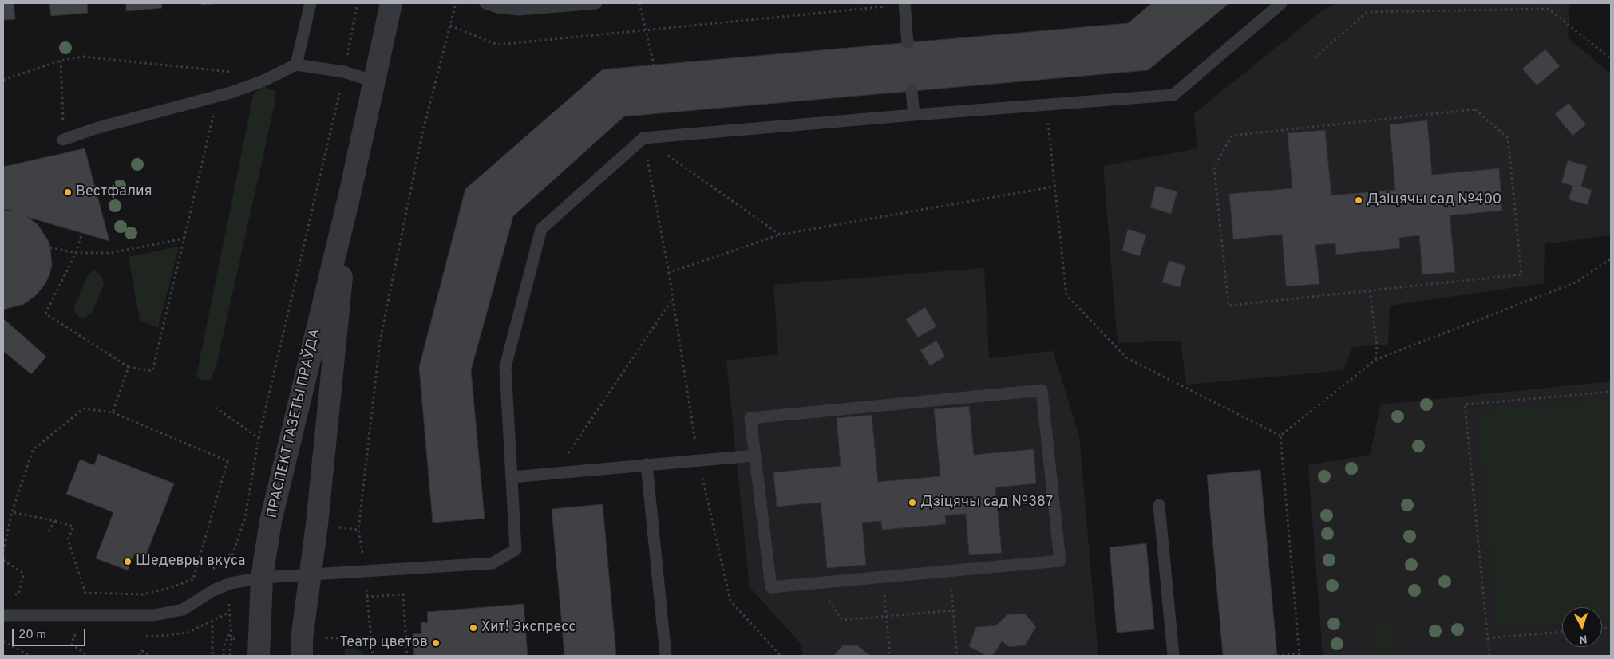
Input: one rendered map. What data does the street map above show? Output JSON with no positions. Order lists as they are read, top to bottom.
{
  "streets": {
    "street": ["ПРАСПЕКТ ГАЗЕТЫ ПРАЎДА"]
  },
  "places": [
    "Вестфалия",
    "Дзіцячы сад №400",
    "Дзіцячы сад №387",
    "Шедевры вкуса",
    "Хит! Экспресс",
    "Театр цветов"
  ],
  "scale_bar": "20 m",
  "north": "bottom"
}
